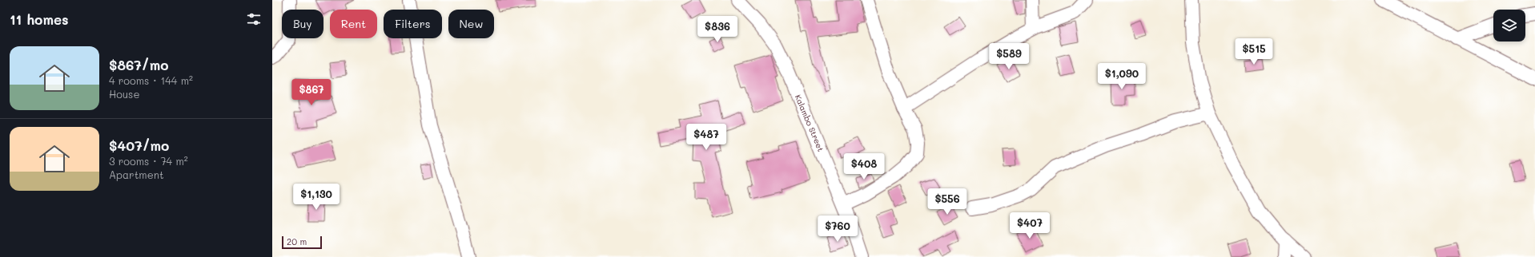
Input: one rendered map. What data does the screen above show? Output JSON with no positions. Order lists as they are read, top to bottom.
{
  "streets": {
    "street": ["Kalambo Street"]
  },
  "scale_bar": "20 m",
  "page": {
    "heading": "11 homes",
    "chip": [
      "Buy",
      "Rent",
      "Filters",
      "New"
    ],
    "price": [
      "$836",
      "$515",
      "$589",
      "$1,090",
      "$867",
      "$487",
      "$408",
      "$1,130",
      "$556",
      "$407",
      "$760"
    ],
    "list": [
      {
        "name": "$867/mo",
        "note": "4 rooms · 144 m² · House"
      },
      {
        "name": "$407/mo",
        "note": "3 rooms · 74 m² · Apartment"
      }
    ],
    "scale": "20 m"
  }
}
